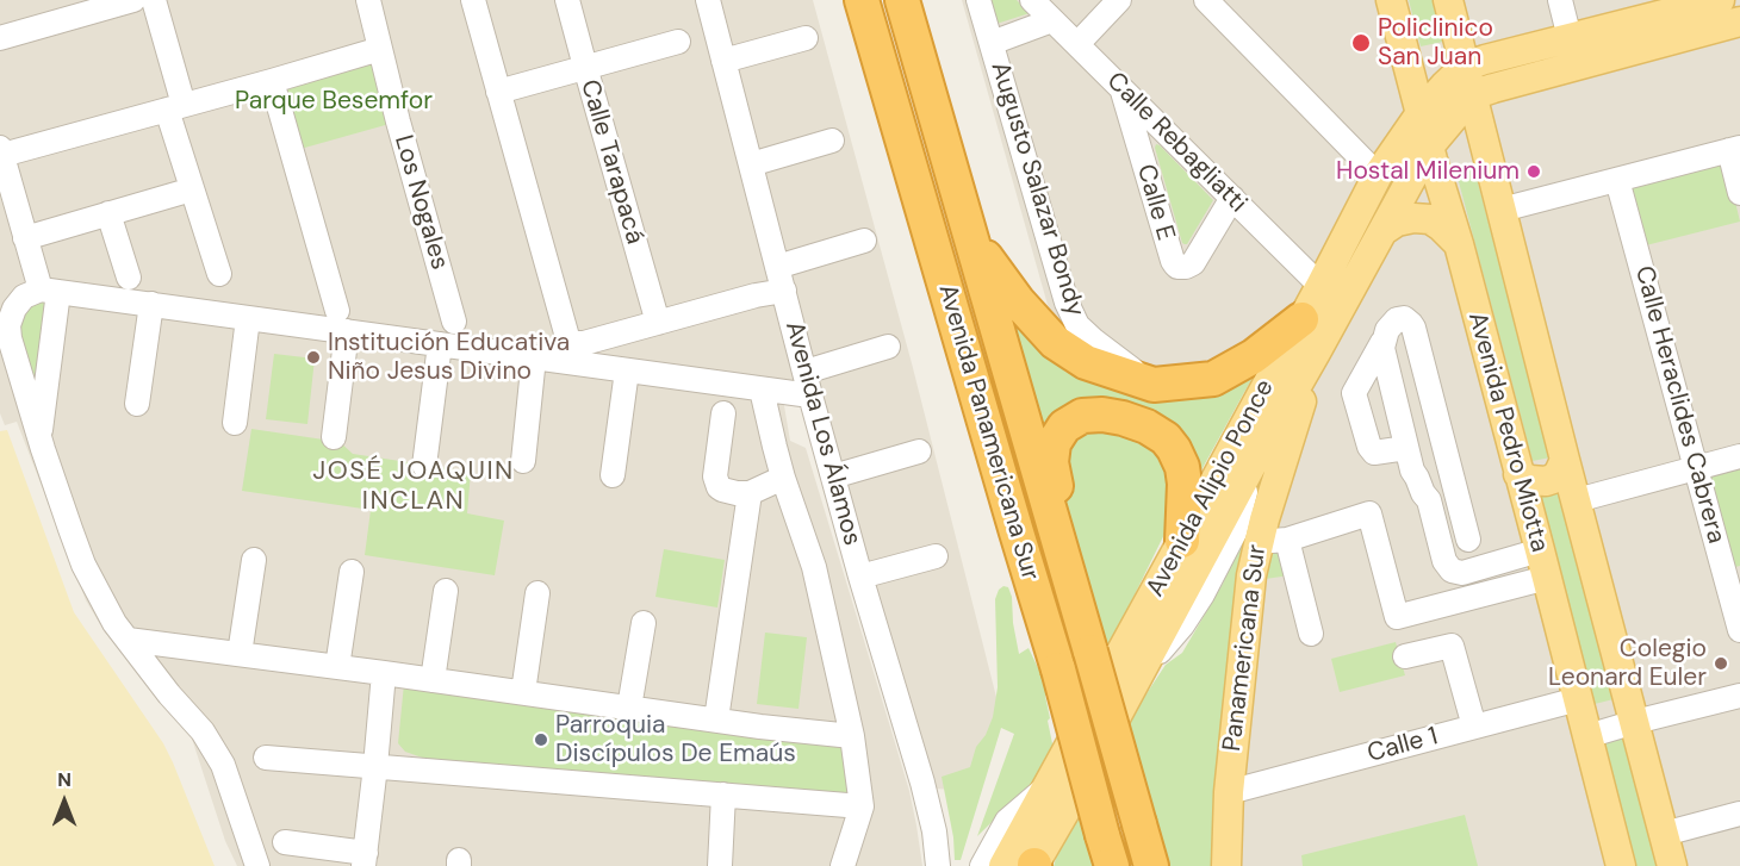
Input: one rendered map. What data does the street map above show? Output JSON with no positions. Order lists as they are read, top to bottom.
{
  "streets": {
    "highway": ["Avenida Panamericana Sur"],
    "main road": ["Avenida Pedro Miotta", "Avenida Alipio Ponce", "Panamericana Sur"],
    "street": [
      "Calle Rebagliatti",
      "Calle Tarapacá",
      "Augusto Salazar Bondy",
      "Los Nogales",
      "Calle E",
      "Calle Heraclides Cabrera",
      "Avenida Los Álamos",
      "Calle 1"
    ]
  },
  "crossings": [
    ["Calle Rebagliatti", "Augusto Salazar Bondy"],
    ["Calle Rebagliatti", "Calle E"],
    ["Calle Rebagliatti", "Avenida Alipio Ponce"],
    ["Avenida Pedro Miotta", "Avenida Alipio Ponce"],
    ["Avenida Pedro Miotta", "Calle 1"],
    ["Avenida Alipio Ponce", "Panamericana Sur"],
    ["Panamericana Sur", "Calle 1"]
  ],
  "districts": ["JOSÉ JOAQUIN INCLAN"],
  "parks": ["Parque Besemfor"],
  "places": [
    "Policlinico San Juan",
    "Hostal Milenium",
    "Institución Educativa Niño Jesus Divino",
    "Colegio Leonard Euler",
    "Parroquia Discípulos De Emaús"
  ],
  "north": "top"
}
